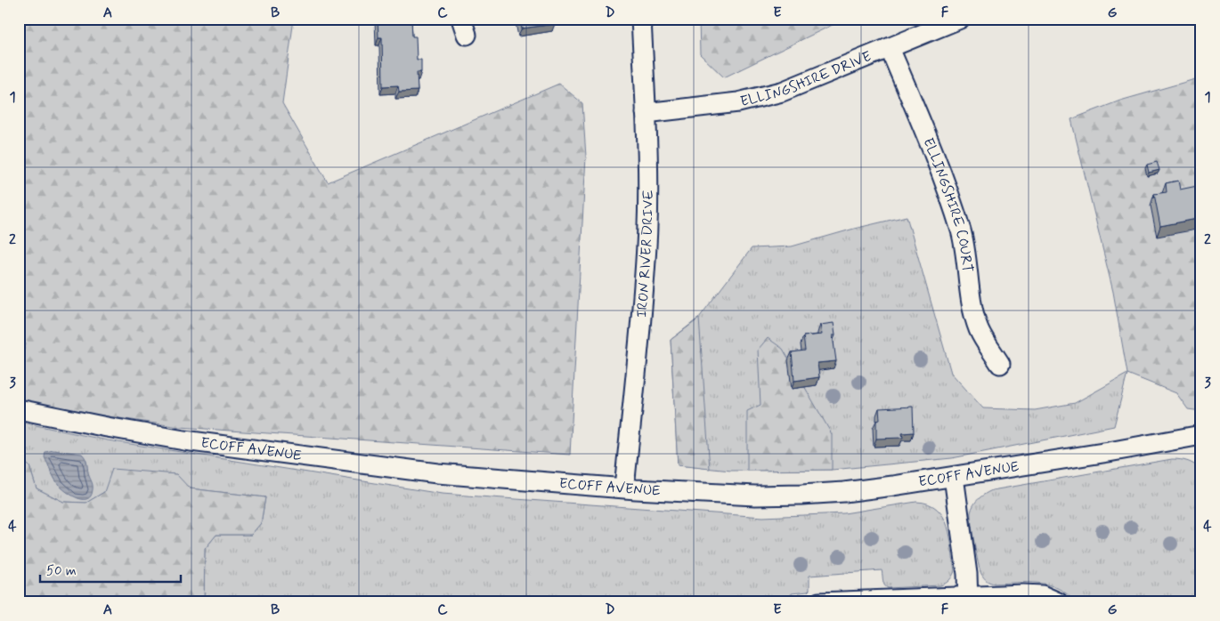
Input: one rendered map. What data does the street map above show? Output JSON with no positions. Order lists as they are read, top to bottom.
{
  "streets": {
    "street": [
      "ELLINGSHIRE DRIVE",
      "ELLINGSHIRE COURT",
      "IRON RIVER DRIVE",
      "ECOFF AVENUE"
    ]
  },
  "crossings": [
    ["ELLINGSHIRE DRIVE", "ELLINGSHIRE COURT"],
    ["ELLINGSHIRE DRIVE", "IRON RIVER DRIVE"],
    ["IRON RIVER DRIVE", "ECOFF AVENUE"]
  ],
  "scale_bar": "50 m",
  "grid": {
    "columns": [
      "A",
      "B",
      "C",
      "D",
      "E",
      "F",
      "G"
    ],
    "rows": [
      "1",
      "2",
      "3",
      "4"
    ]
  }
}
